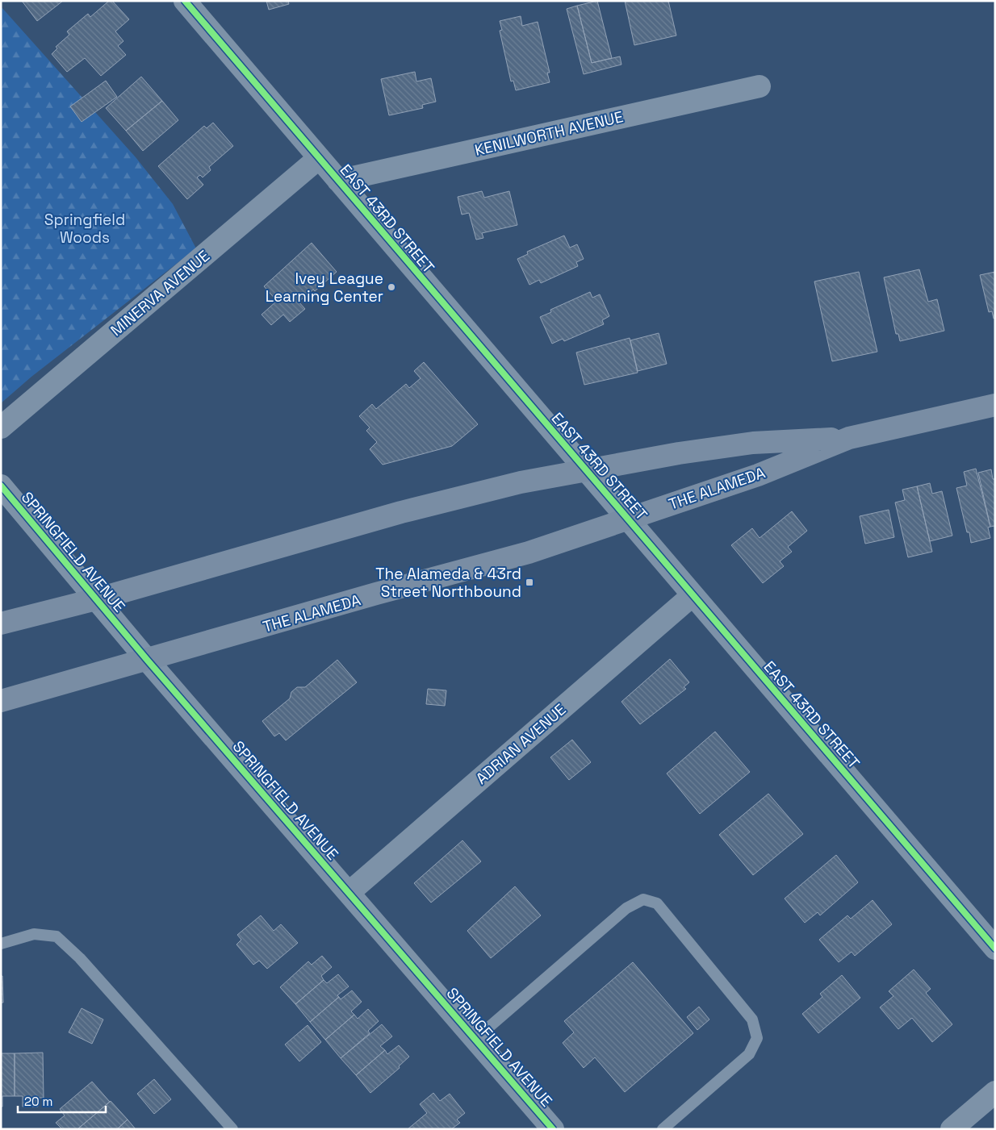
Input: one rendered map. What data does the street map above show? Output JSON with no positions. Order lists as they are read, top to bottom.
{
  "streets": {
    "main road": ["THE ALAMEDA"],
    "street": [
      "KENILWORTH AVENUE",
      "EAST 43RD STREET",
      "MINERVA AVENUE",
      "SPRINGFIELD AVENUE",
      "ADRIAN AVENUE"
    ]
  },
  "crossings": [
    ["KENILWORTH AVENUE", "EAST 43RD STREET"],
    ["EAST 43RD STREET", "MINERVA AVENUE"],
    ["EAST 43RD STREET", "THE ALAMEDA"],
    ["EAST 43RD STREET", "ADRIAN AVENUE"],
    ["THE ALAMEDA", "SPRINGFIELD AVENUE"],
    ["SPRINGFIELD AVENUE", "ADRIAN AVENUE"]
  ],
  "parks": ["Springfield Woods"],
  "places": {
    "other": ["Ivey League Learning Center"],
    "transit": ["The Alameda & 43rd Street Northbound"]
  },
  "scale_bar": "20 m"
}
